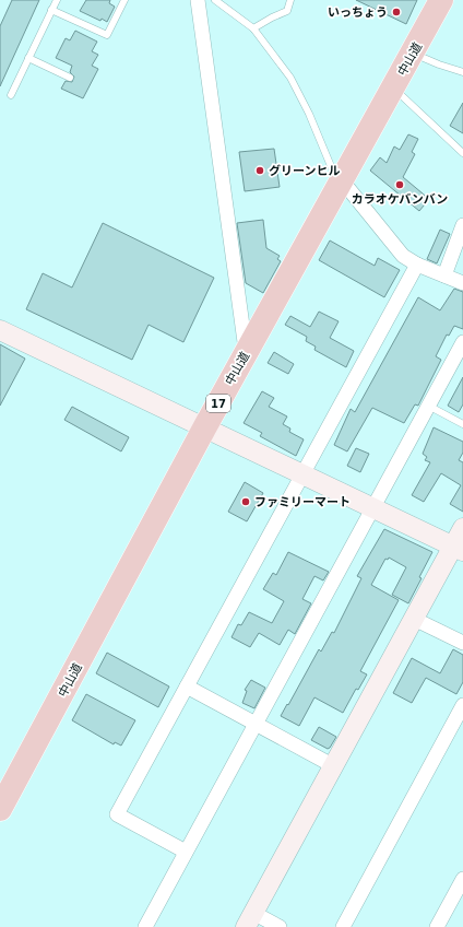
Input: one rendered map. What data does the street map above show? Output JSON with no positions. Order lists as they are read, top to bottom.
{
  "streets": {
    "highway": ["中山道", "17"]
  },
  "places": [
    "いっちょう",
    "グリーンヒル",
    "カラオケバンバン",
    "ファミリーマート"
  ]
}
